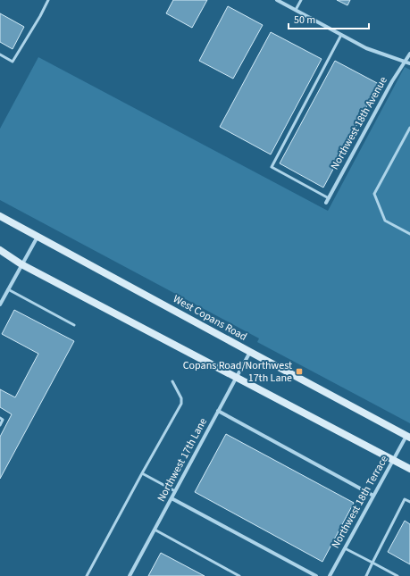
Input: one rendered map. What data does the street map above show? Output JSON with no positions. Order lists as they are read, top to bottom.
{
  "streets": {
    "main road": ["West Copans Road"],
    "street": ["Northwest 18th Avenue", "Northwest 17th Lane", "Northwest 18th Terrace"]
  },
  "crossings": [
    ["West Copans Road", "Northwest 17th Lane"],
    ["West Copans Road", "Northwest 18th Terrace"]
  ],
  "places": {
    "transit": ["Copans Road/Northwest 17th Lane"]
  },
  "scale_bar": "50 m"
}
